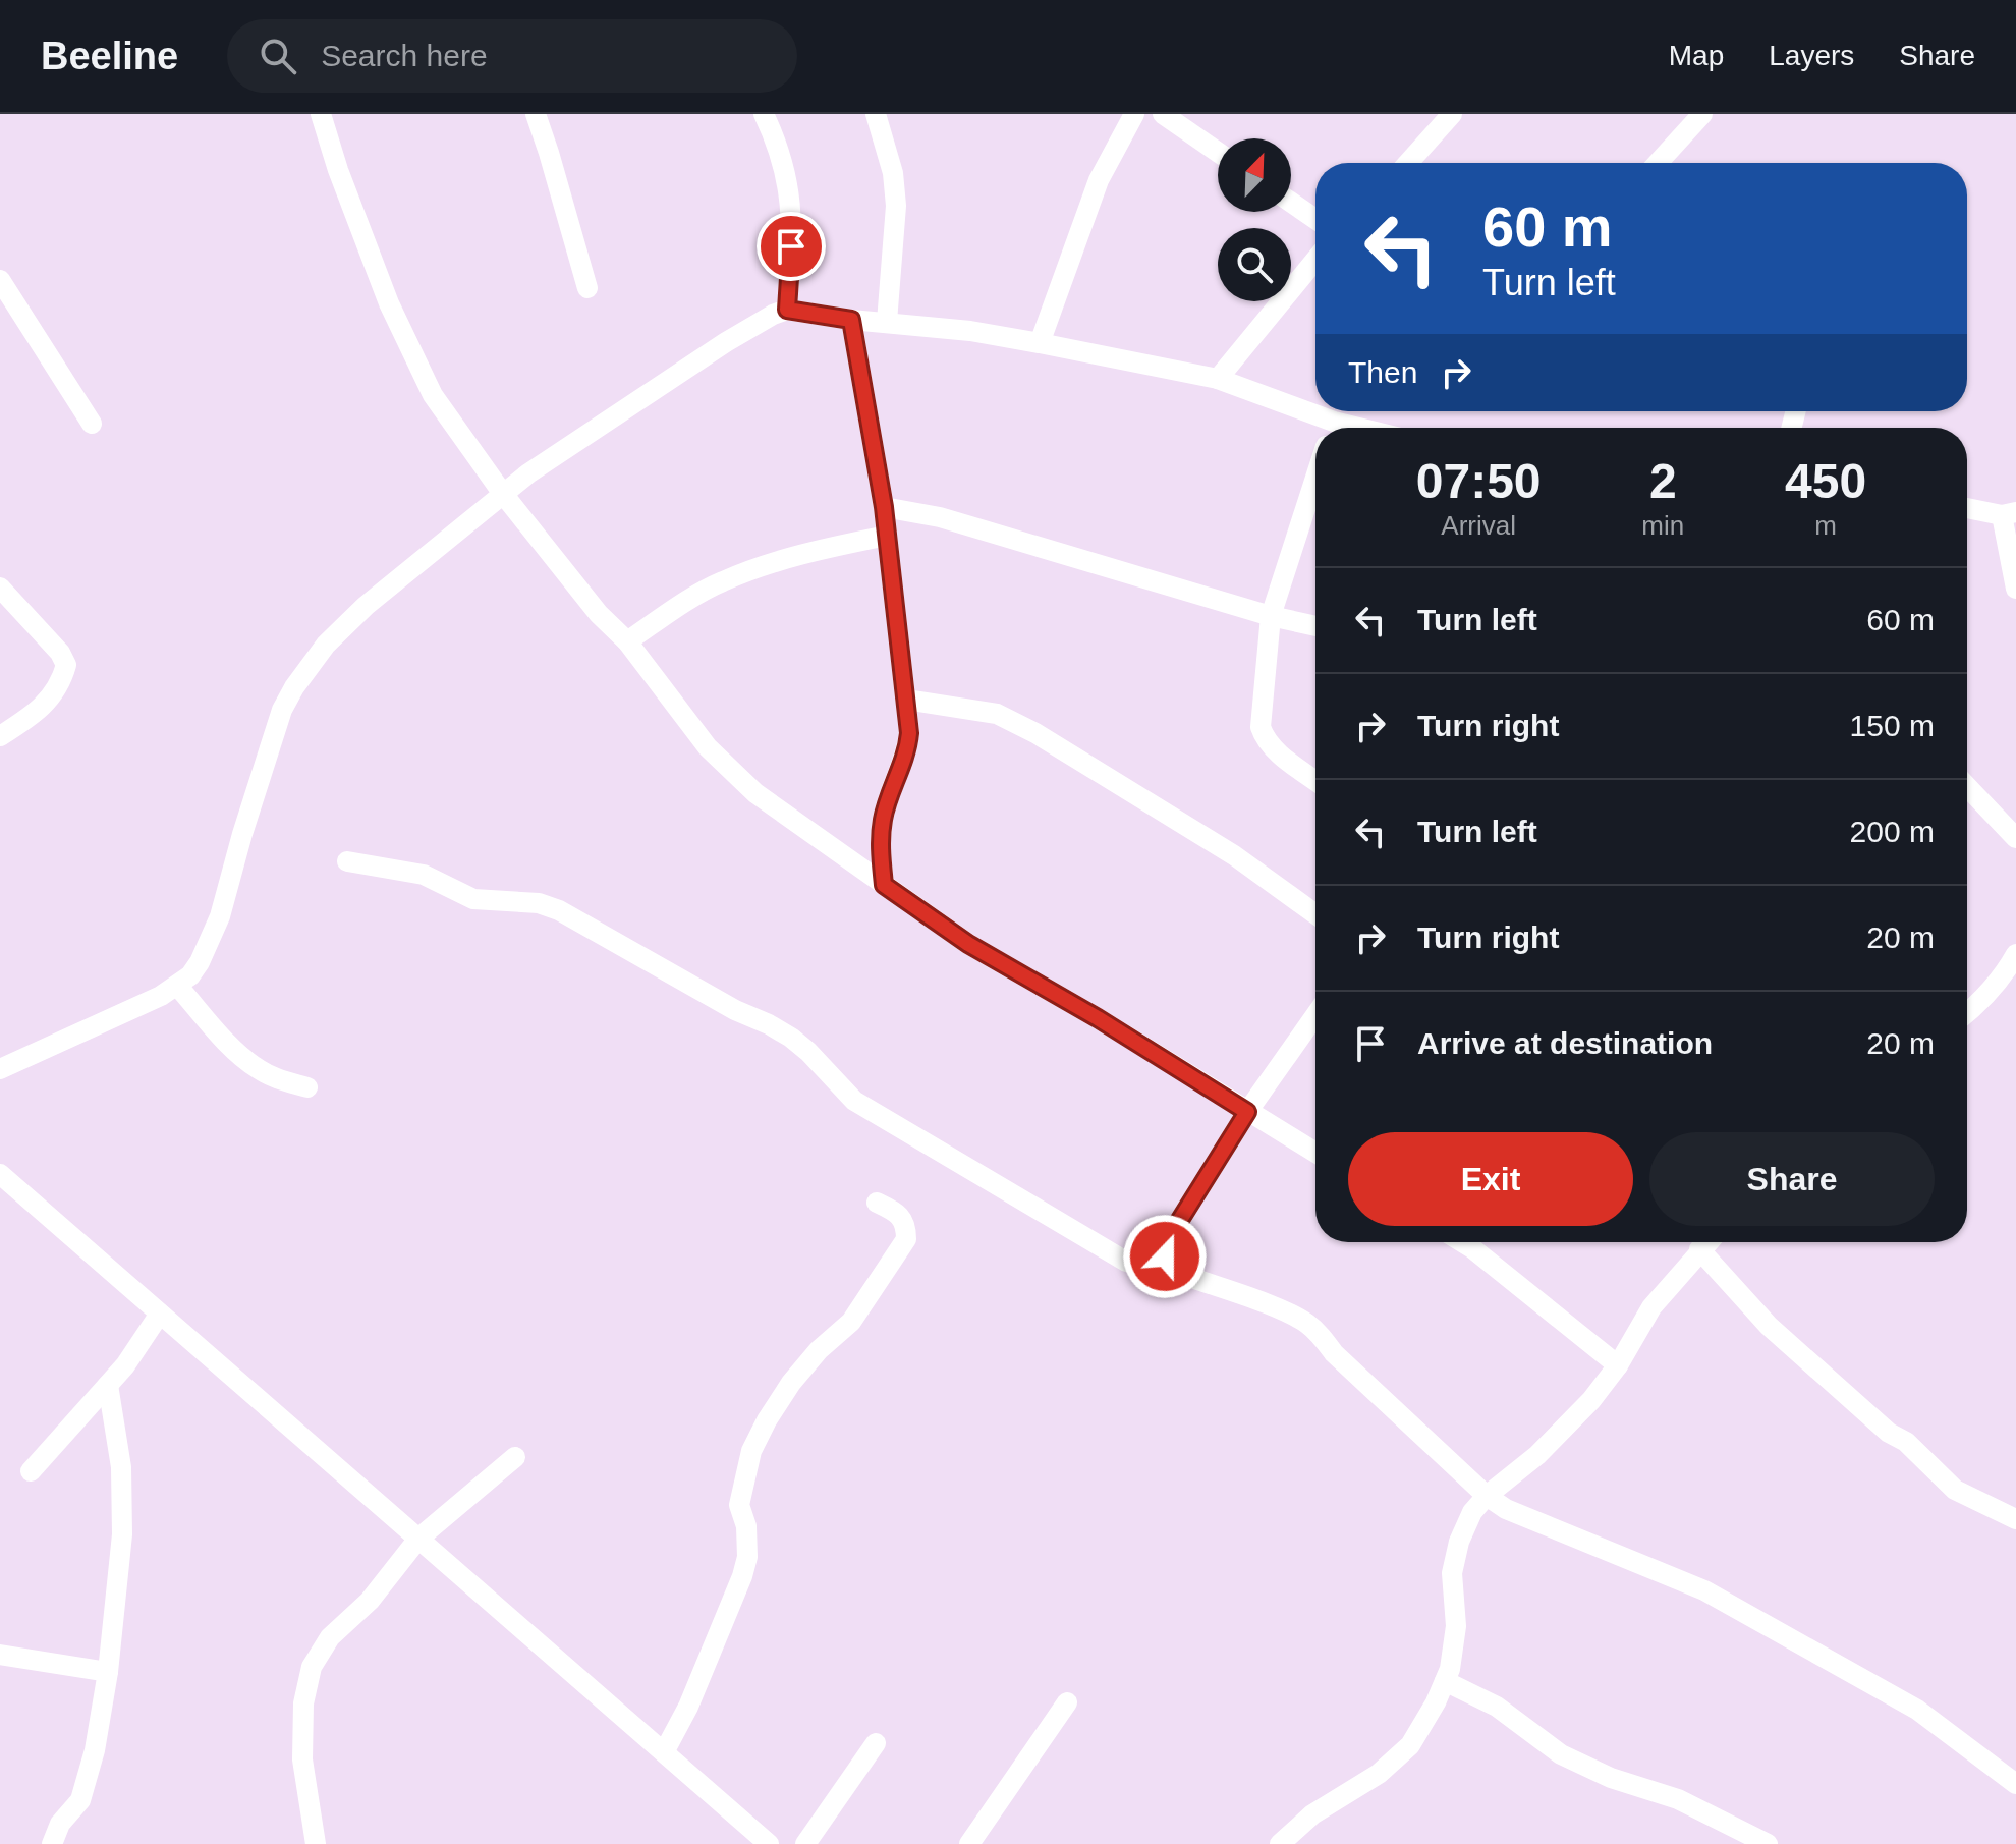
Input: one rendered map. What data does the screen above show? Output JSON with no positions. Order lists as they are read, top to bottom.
{
  "north": "top right",
  "page": {
    "header": "Beeline",
    "search": "Search here",
    "nav": ["Map", "Layers", "Share"],
    "turn": ["60 m", "Turn left"],
    "then": "Then",
    "eta": [
      "07:50",
      "Arrival",
      "2",
      "min",
      "450",
      "m"
    ],
    "list": [
      {
        "name": "Turn left",
        "value": "60 m"
      },
      {
        "name": "Turn right",
        "value": "150 m"
      },
      {
        "name": "Turn left",
        "value": "200 m"
      },
      {
        "name": "Turn right",
        "value": "20 m"
      },
      {
        "name": "Arrive at destination",
        "value": "20 m"
      }
    ],
    "buttons": ["Exit", "Share"]
  }
}
